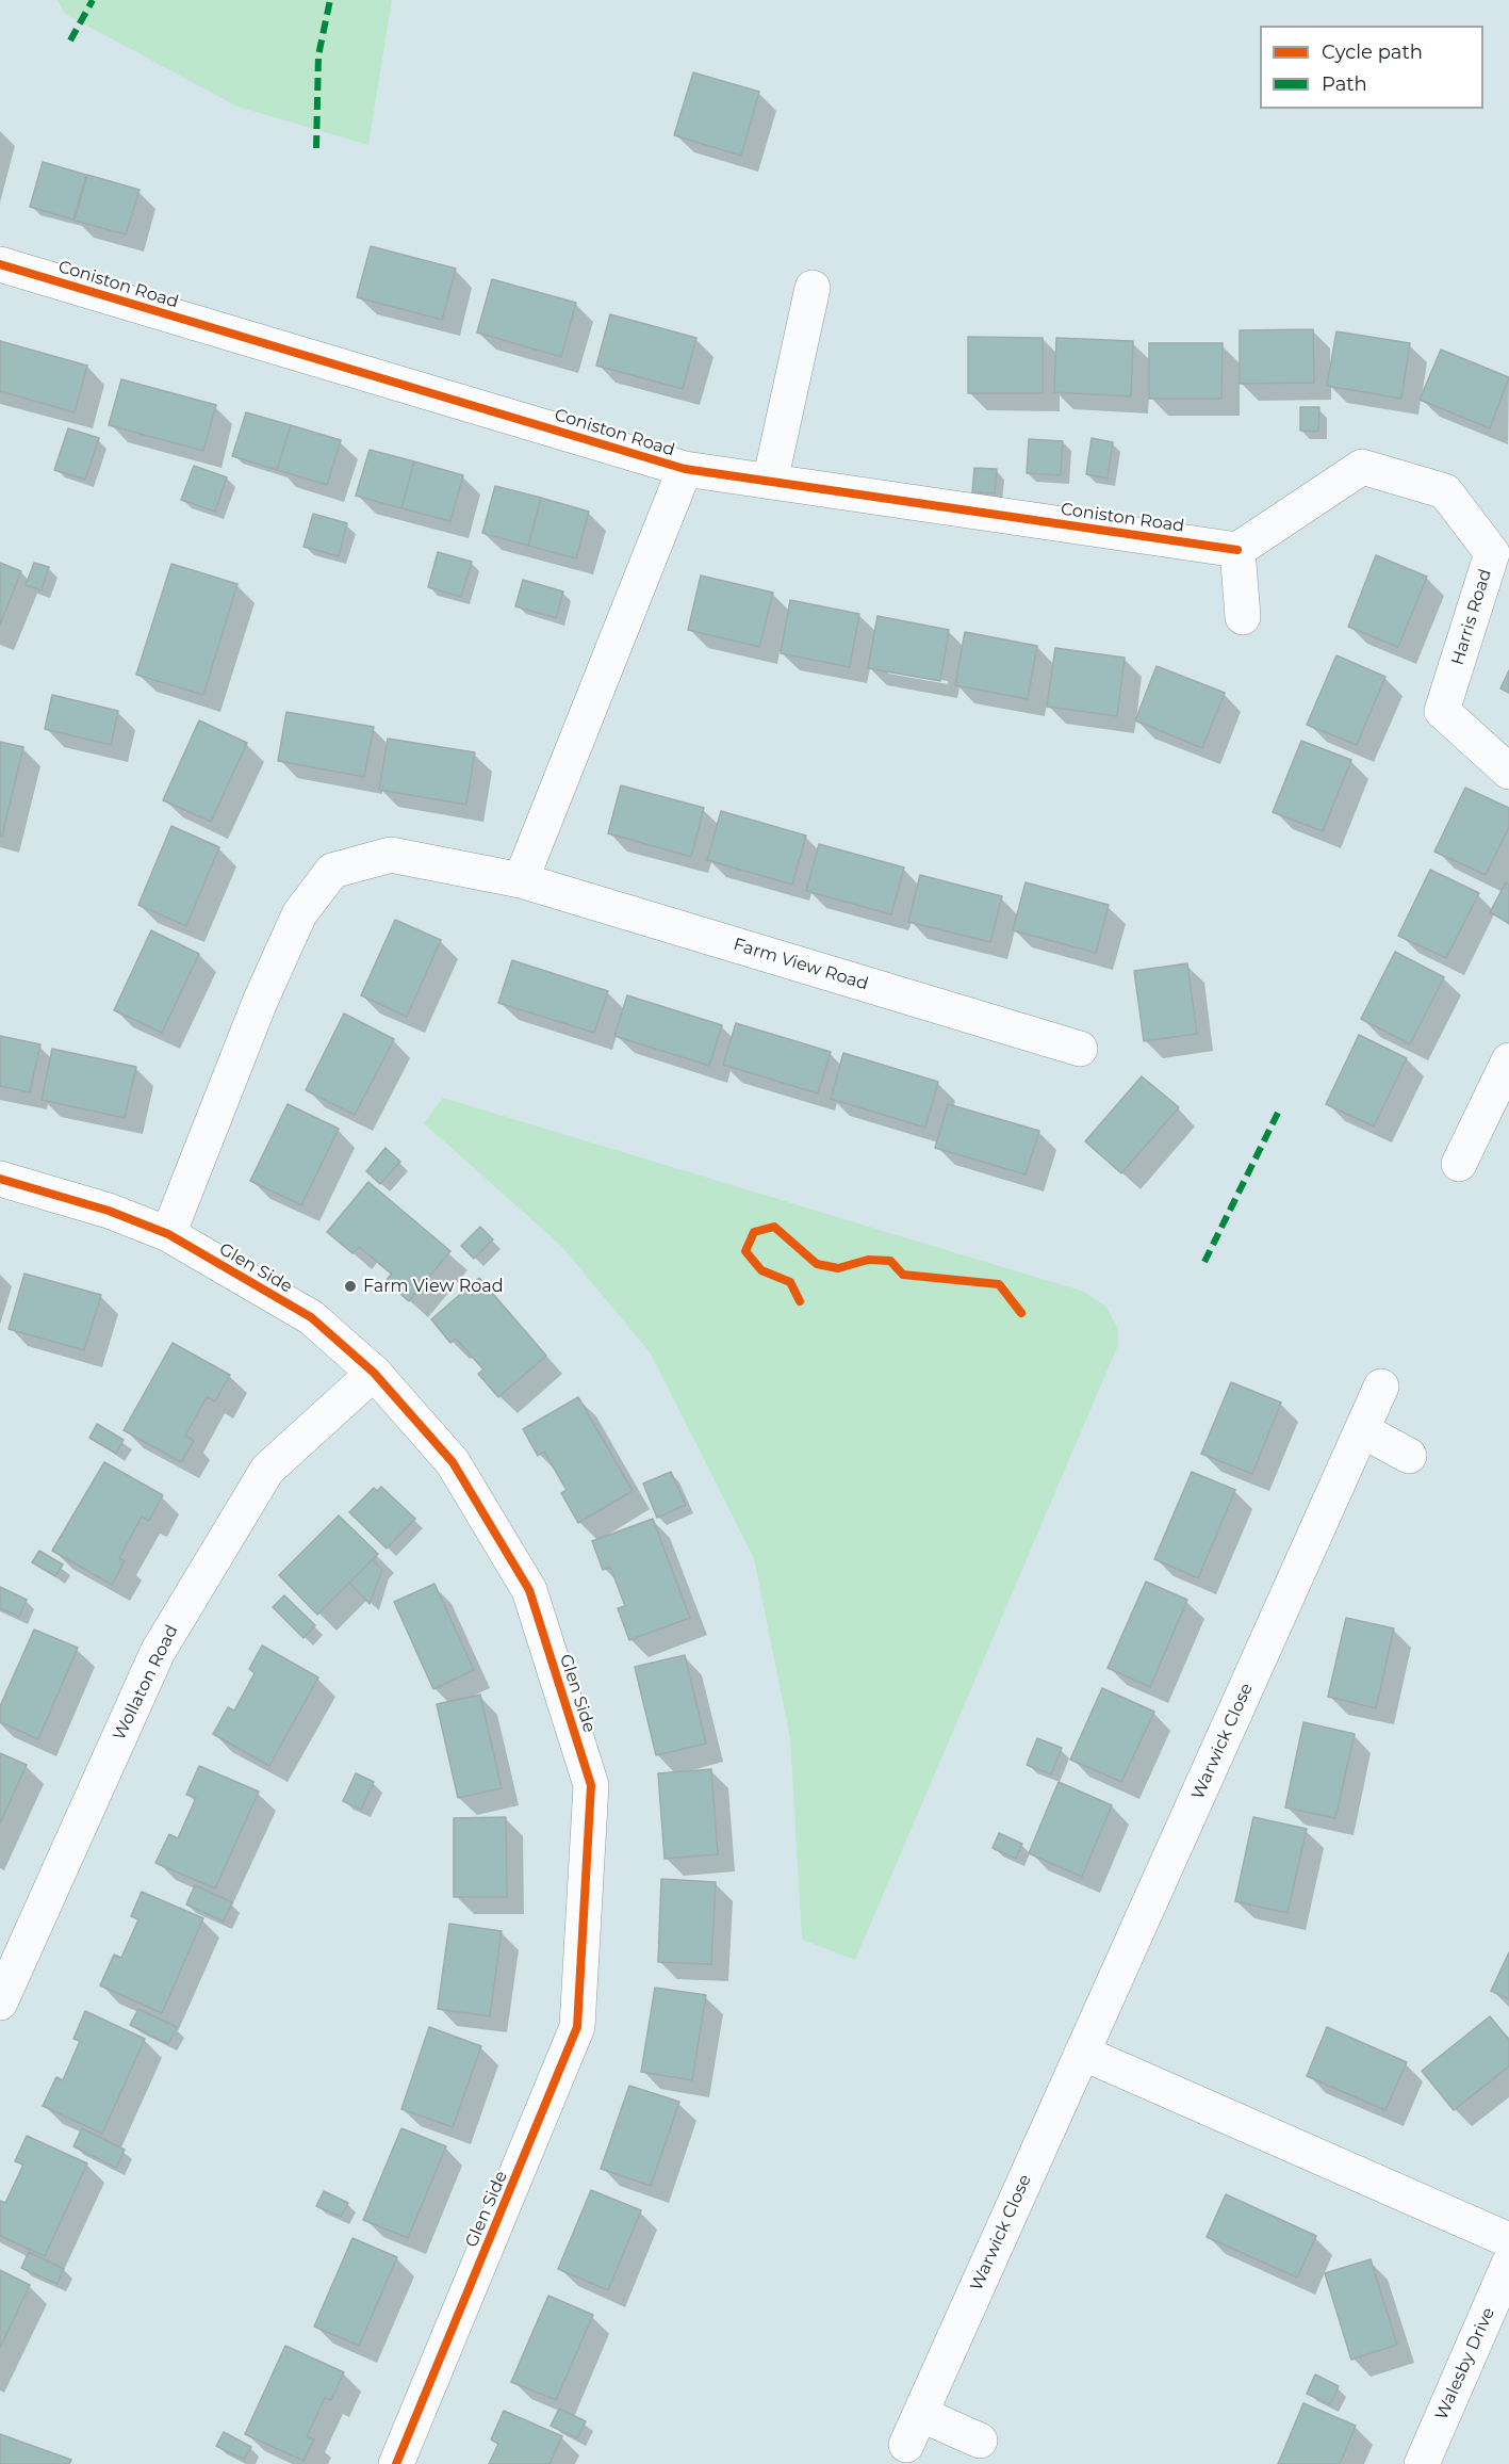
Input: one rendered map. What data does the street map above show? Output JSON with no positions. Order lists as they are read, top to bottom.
{
  "streets": {
    "street": [
      "Coniston Road",
      "Harris Road",
      "Farm View Road",
      "Glen Side",
      "Wollaton Road",
      "Warwick Close",
      "Walesby Drive"
    ]
  },
  "crossings": [
    ["Coniston Road", "Harris Road"],
    ["Farm View Road", "Glen Side"],
    ["Glen Side", "Wollaton Road"]
  ],
  "places": ["Farm View Road"],
  "legend": ["Cycle path", "Path"]
}
